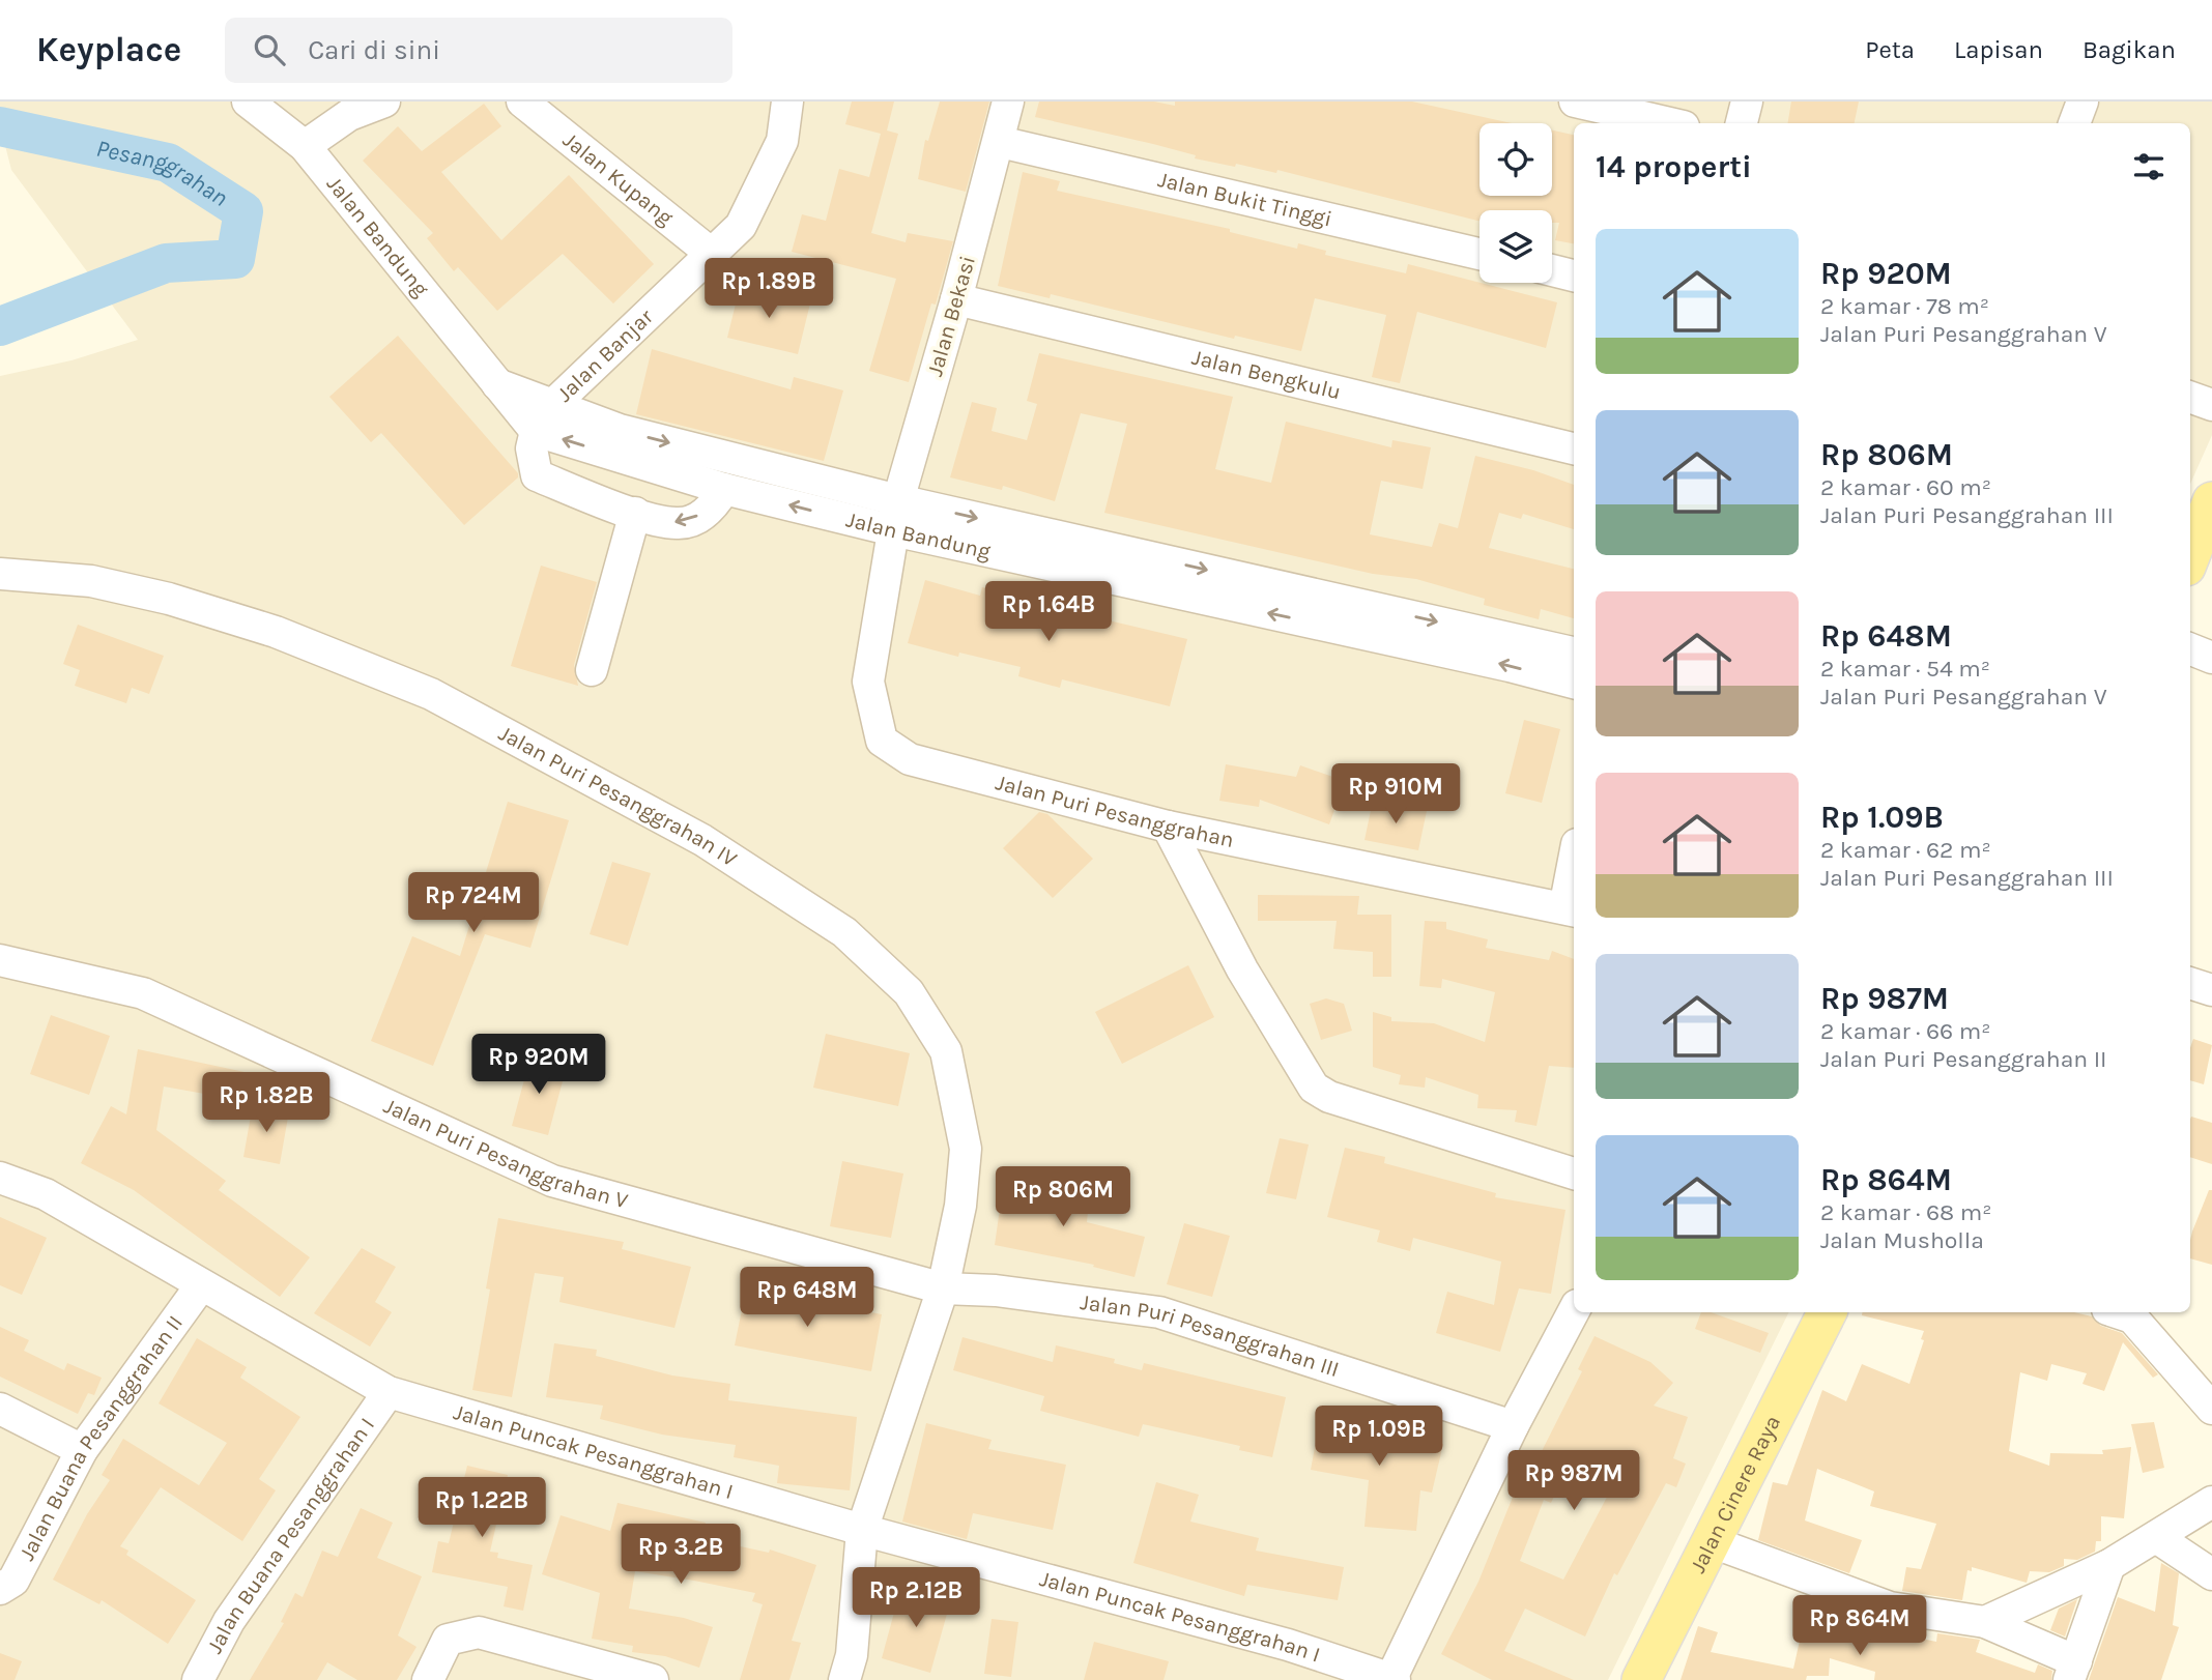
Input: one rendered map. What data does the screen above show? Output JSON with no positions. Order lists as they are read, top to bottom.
{
  "streets": {
    "main road": ["Jalan Cinere Raya"],
    "street": [
      "Jalan Kupang",
      "Jalan Bukit Tinggi",
      "Jalan Bandung",
      "Jalan Bekasi",
      "Jalan Banjar",
      "Jalan Bengkulu",
      "Jalan Puri Pesanggrahan IV",
      "Jalan Puri Pesanggrahan",
      "Jalan Puri Pesanggrahan V",
      "Jalan Puri Pesanggrahan III",
      "Jalan Buana Pesanggrahan II",
      "Jalan Puncak Pesanggrahan I",
      "Jalan Buana Pesanggrahan I"
    ]
  },
  "crossings": [
    ["Jalan Kupang", "Jalan Banjar"],
    ["Jalan Bukit Tinggi", "Jalan Bekasi"],
    ["Jalan Bandung", "Jalan Bekasi"],
    ["Jalan Bandung", "Jalan Banjar"],
    ["Jalan Bandung", "Jalan Puri Pesanggrahan"],
    ["Jalan Bekasi", "Jalan Bengkulu"],
    ["Jalan Bekasi", "Jalan Puri Pesanggrahan"],
    ["Jalan Puri Pesanggrahan IV", "Jalan Puri Pesanggrahan V"],
    ["Jalan Puri Pesanggrahan IV", "Jalan Puri Pesanggrahan III"],
    ["Jalan Puri Pesanggrahan IV", "Jalan Puncak Pesanggrahan I"],
    ["Jalan Puri Pesanggrahan V", "Jalan Puri Pesanggrahan III"],
    ["Jalan Buana Pesanggrahan II", "Jalan Puncak Pesanggrahan I"],
    ["Jalan Puncak Pesanggrahan I", "Jalan Buana Pesanggrahan I"]
  ],
  "water": ["Pesanggrahan"],
  "page": {
    "header": "Keyplace",
    "search": "Cari di sini",
    "nav": ["Peta", "Lapisan", "Bagikan"],
    "heading": "14 properti",
    "list": [
      {
        "name": "Rp 920M",
        "note": "2 kamar · 78 m² · Jalan Puri Pesanggrahan V"
      },
      {
        "name": "Rp 806M",
        "note": "2 kamar · 60 m² · Jalan Puri Pesanggrahan III"
      },
      {
        "name": "Rp 648M",
        "note": "2 kamar · 54 m² · Jalan Puri Pesanggrahan V"
      },
      {
        "name": "Rp 1.09B",
        "note": "2 kamar · 62 m² · Jalan Puri Pesanggrahan III"
      },
      {
        "name": "Rp 987M",
        "note": "2 kamar · 66 m² · Jalan Puri Pesanggrahan II"
      },
      {
        "name": "Rp 864M",
        "note": "2 kamar · 68 m² · Jalan Musholla"
      }
    ],
    "price": [
      "Rp 1.89B",
      "Rp 1.64B",
      "Rp 910M",
      "Rp 724M",
      "Rp 920M",
      "Rp 1.82B",
      "Rp 806M",
      "Rp 648M",
      "Rp 1.09B",
      "Rp 987M",
      "Rp 1.22B",
      "Rp 3.2B",
      "Rp 2.12B",
      "Rp 864M"
    ]
  }
}
